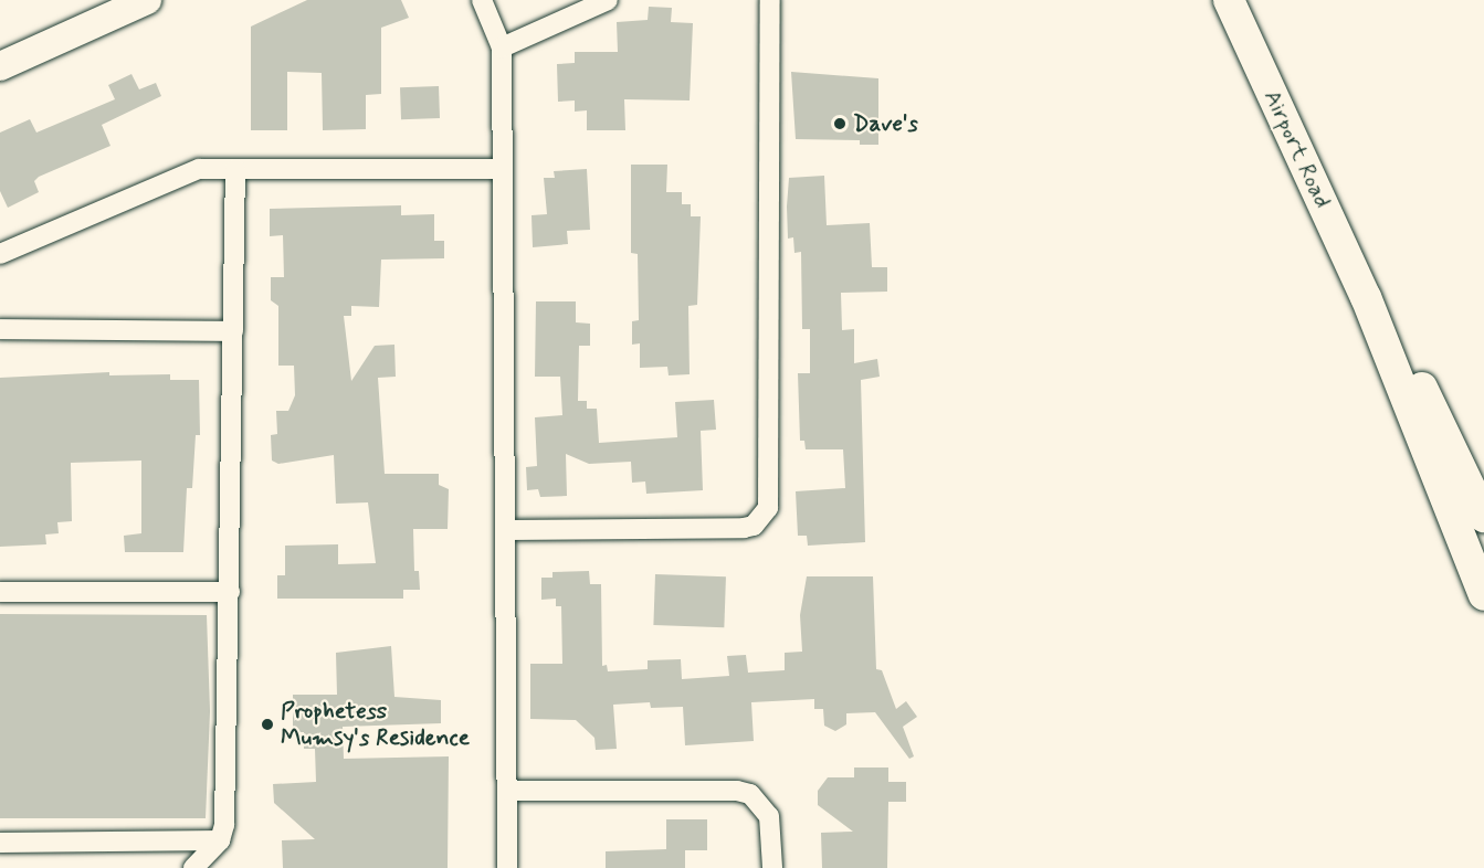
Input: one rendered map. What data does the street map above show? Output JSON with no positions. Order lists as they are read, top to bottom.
{
  "streets": {
    "main road": ["Airport Road"]
  },
  "places": ["Dave's", "Prophetess Mumsy's Residence"]
}
